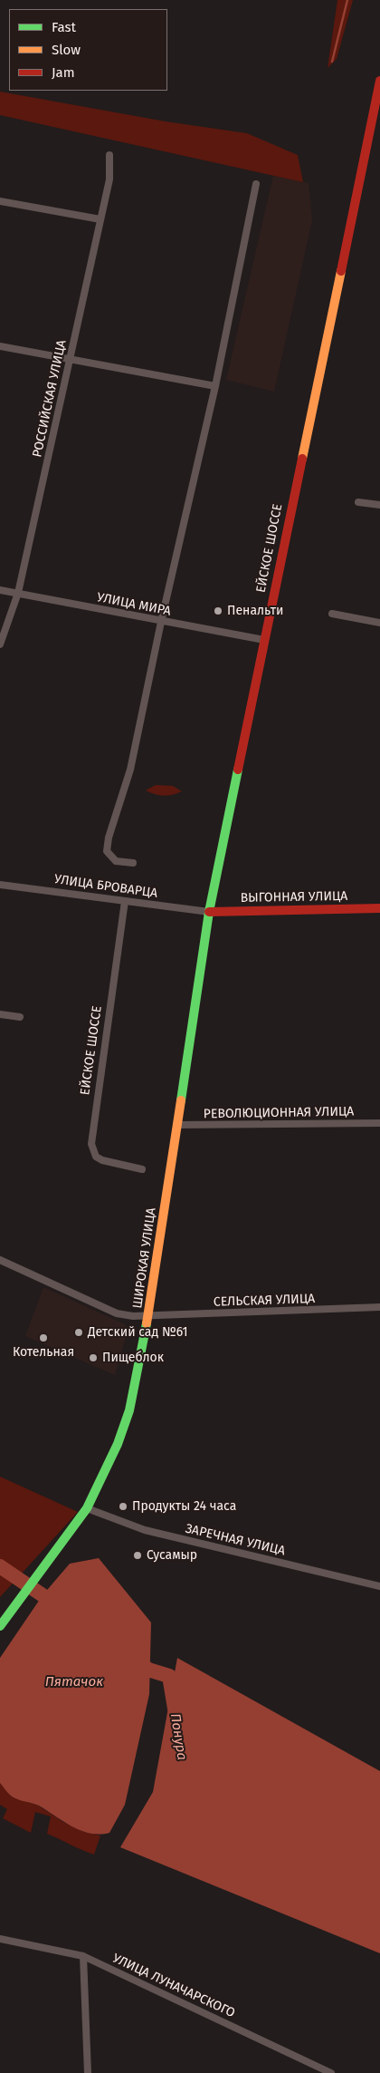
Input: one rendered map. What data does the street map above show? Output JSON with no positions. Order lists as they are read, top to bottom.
{
  "streets": {
    "main road": ["ЕЙСКОЕ ШОССЕ", "ВЫГОННАЯ УЛИЦА", "ШИРОКАЯ УЛИЦА"],
    "street": [
      "РОССИЙСКАЯ УЛИЦА",
      "УЛИЦА МИРА",
      "УЛИЦА БРОВАРЦА",
      "РЕВОЛЮЦИОННАЯ УЛИЦА",
      "СЕЛЬСКАЯ УЛИЦА",
      "ЗАРЕЧНАЯ УЛИЦА",
      "УЛИЦА ЛУНАЧАРСКОГО"
    ]
  },
  "crossings": [
    ["РОССИЙСКАЯ УЛИЦА", "УЛИЦА МИРА"],
    ["ЕЙСКОЕ ШОССЕ", "УЛИЦА МИРА"],
    ["ЕЙСКОЕ ШОССЕ", "УЛИЦА БРОВАРЦА"],
    ["ЕЙСКОЕ ШОССЕ", "ВЫГОННАЯ УЛИЦА"],
    ["ЕЙСКОЕ ШОССЕ", "ШИРОКАЯ УЛИЦА"],
    ["УЛИЦА БРОВАРЦА", "ВЫГОННАЯ УЛИЦА"],
    ["УЛИЦА БРОВАРЦА", "ШИРОКАЯ УЛИЦА"],
    ["ВЫГОННАЯ УЛИЦА", "ШИРОКАЯ УЛИЦА"],
    ["РЕВОЛЮЦИОННАЯ УЛИЦА", "ШИРОКАЯ УЛИЦА"],
    ["ШИРОКАЯ УЛИЦА", "СЕЛЬСКАЯ УЛИЦА"],
    ["ШИРОКАЯ УЛИЦА", "ЗАРЕЧНАЯ УЛИЦА"]
  ],
  "water": ["Пятачок", "Понура"],
  "places": [
    "Пенальти",
    "Детский сад №61",
    "Котельная",
    "Пищеблок",
    "Продукты 24 часа",
    "Сусамыр"
  ],
  "legend": ["Fast", "Slow", "Jam"]
}
